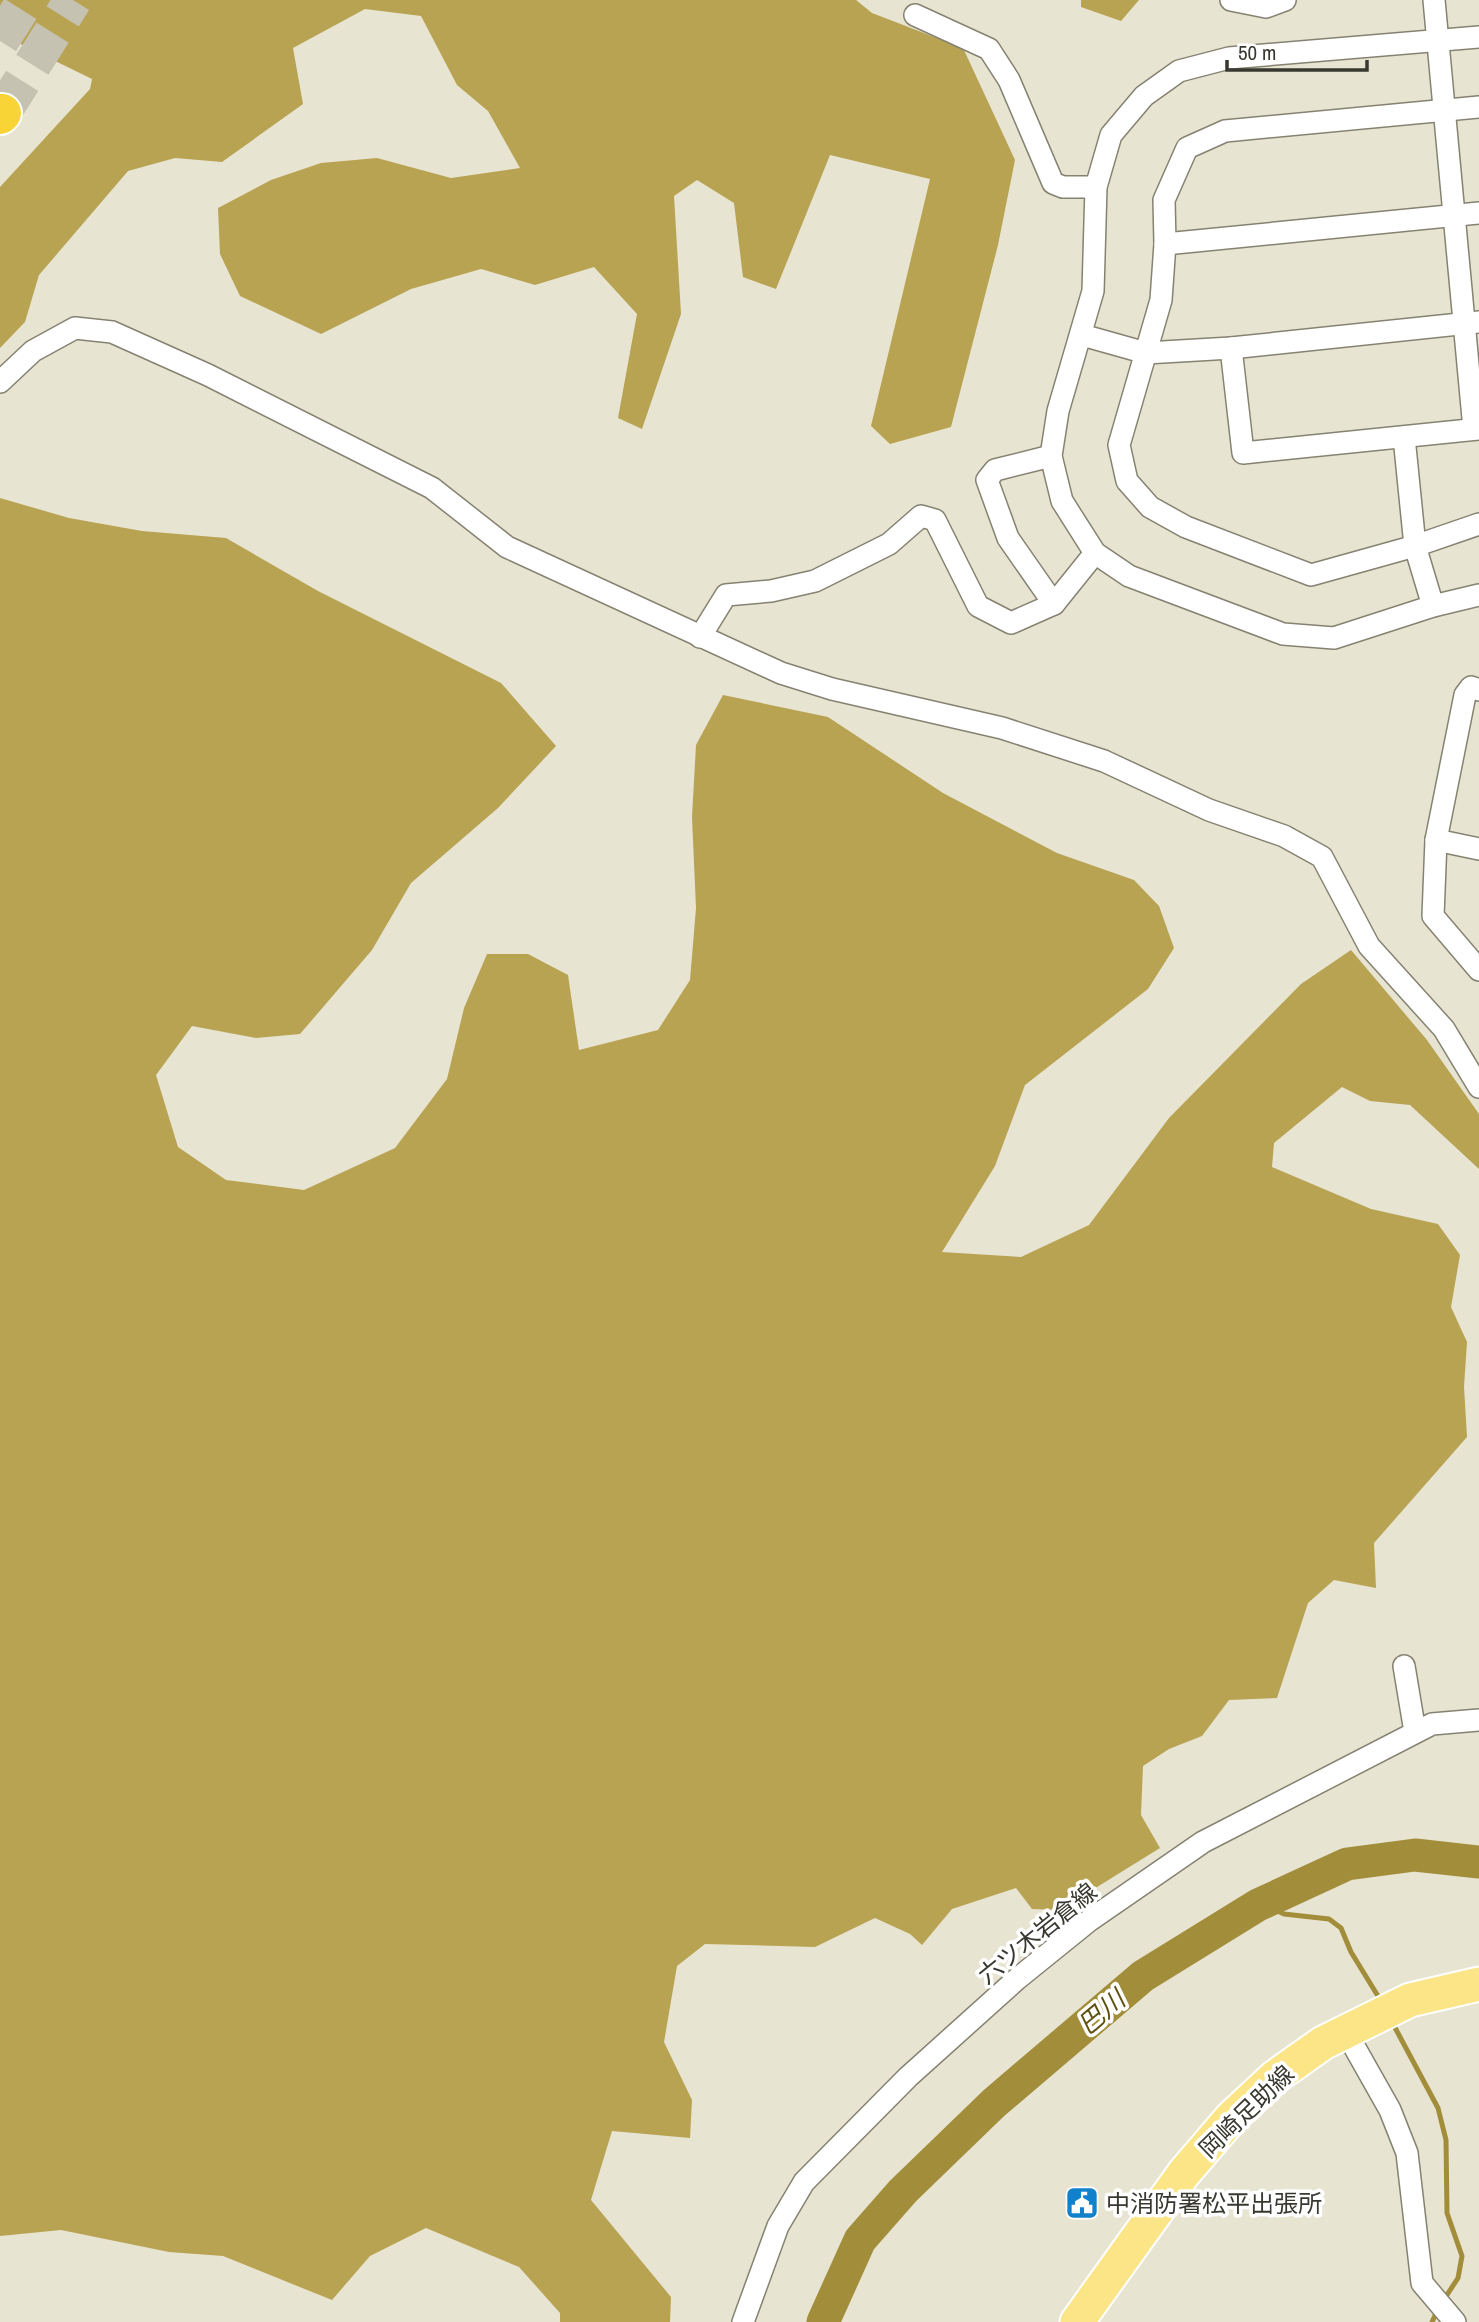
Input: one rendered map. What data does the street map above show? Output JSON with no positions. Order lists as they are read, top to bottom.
{
  "streets": {
    "main road": ["岡崎足助線"],
    "street": ["六ツ木岩倉線"]
  },
  "water": ["巴川"],
  "places": {
    "public building": ["中消防署松平出張所"]
  },
  "scale_bar": "50 m"
}
